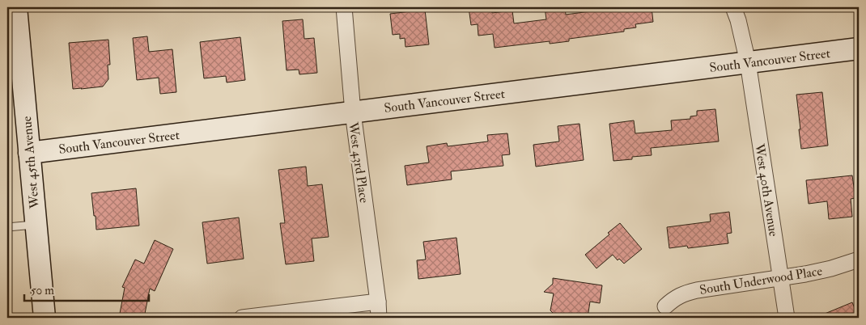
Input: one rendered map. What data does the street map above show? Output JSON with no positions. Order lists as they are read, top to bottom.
{
  "streets": {
    "street": [
      "South Vancouver Street",
      "West 45th Avenue",
      "West 43rd Place",
      "West 40th Avenue",
      "South Underwood Place"
    ]
  },
  "crossings": [
    ["South Vancouver Street", "West 45th Avenue"],
    ["South Vancouver Street", "West 43rd Place"],
    ["South Vancouver Street", "West 40th Avenue"],
    ["West 40th Avenue", "South Underwood Place"]
  ],
  "scale_bar": "50 m"
}
